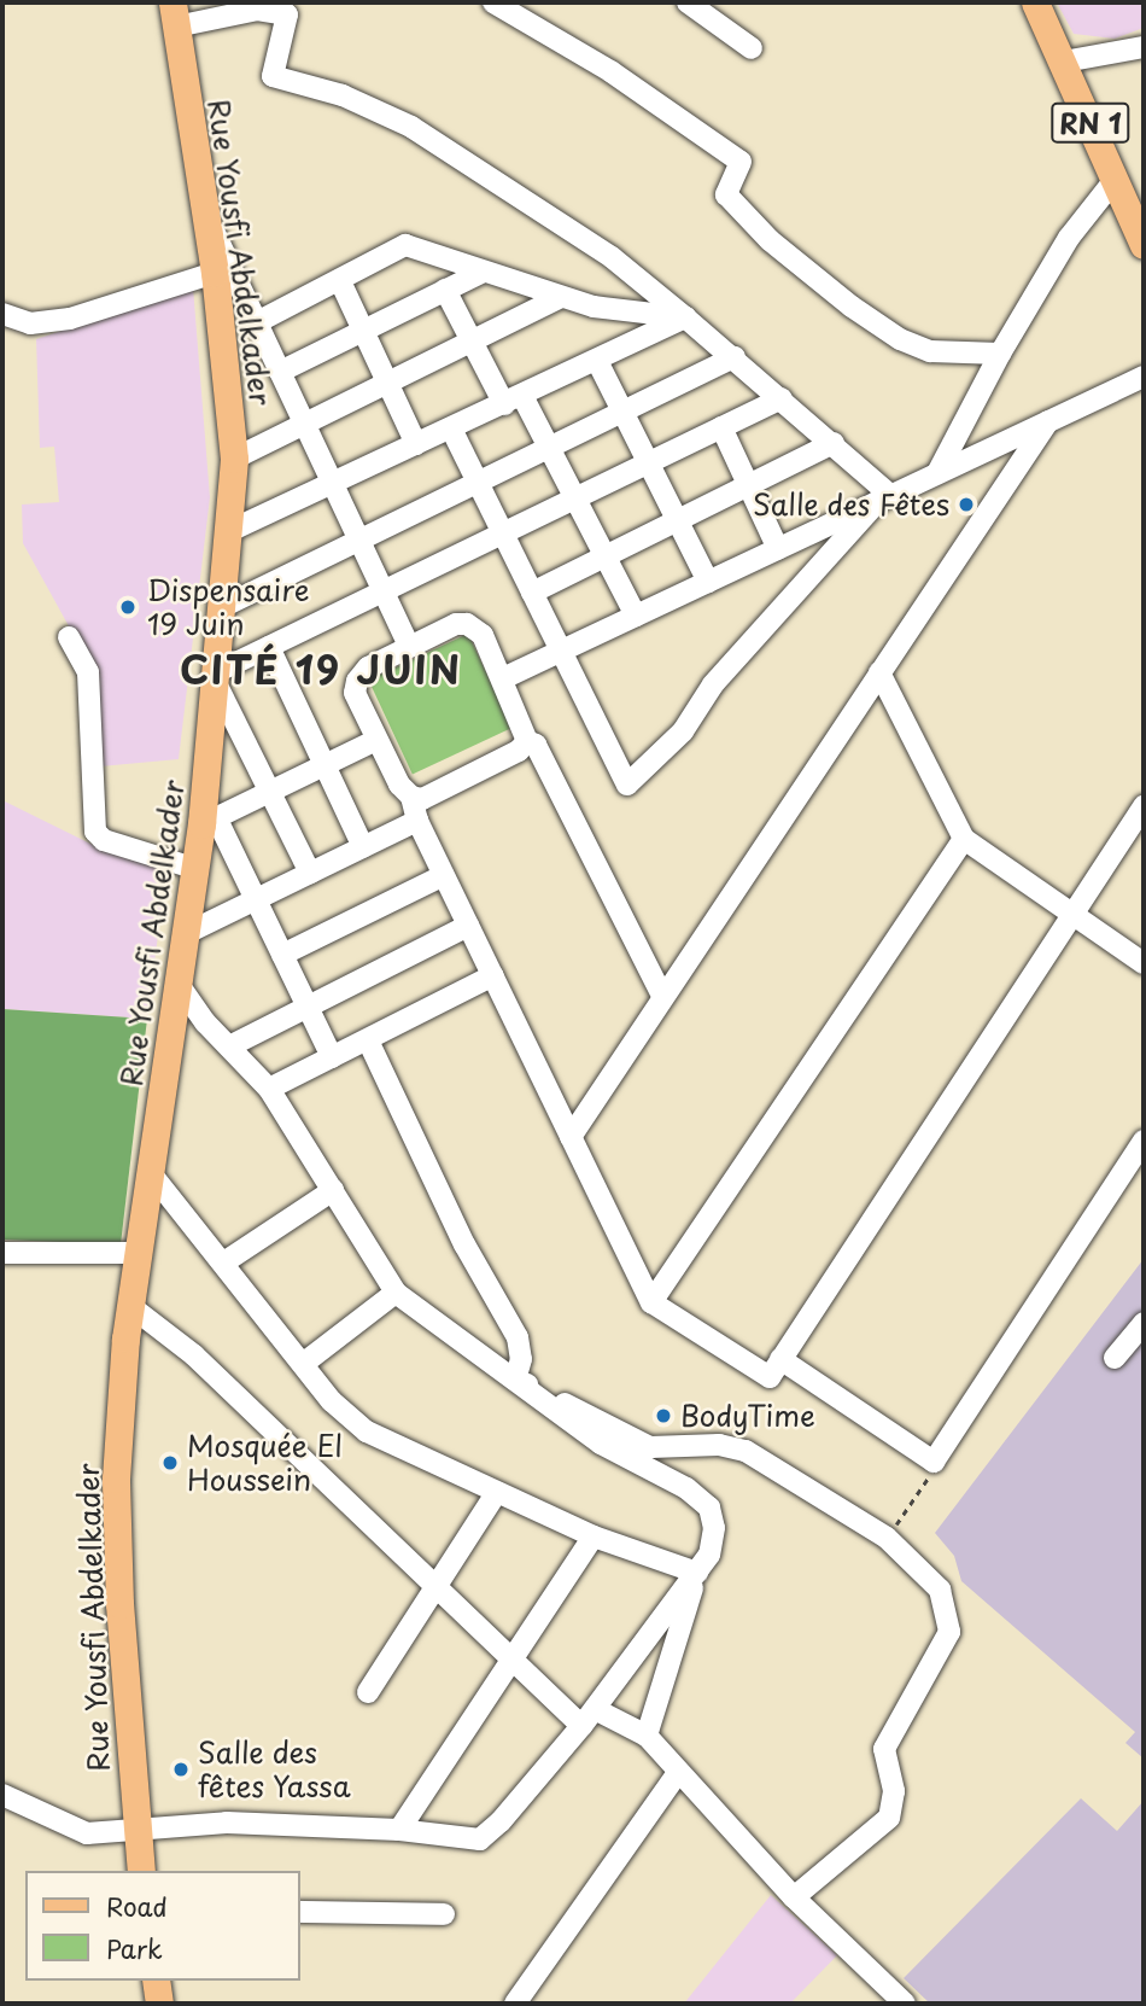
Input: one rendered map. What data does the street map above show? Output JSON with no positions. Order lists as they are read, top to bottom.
{
  "streets": {
    "main road": ["RN 1", "Rue Yousfi Abdelkader"]
  },
  "districts": ["CITÉ 19 JUIN"],
  "places": [
    "Salle des Fêtes",
    "Dispensaire 19 Juin",
    "BodyTime",
    "Mosquée El Houssein",
    "Salle des fêtes Yassa"
  ],
  "legend": ["Road", "Park"]
}
